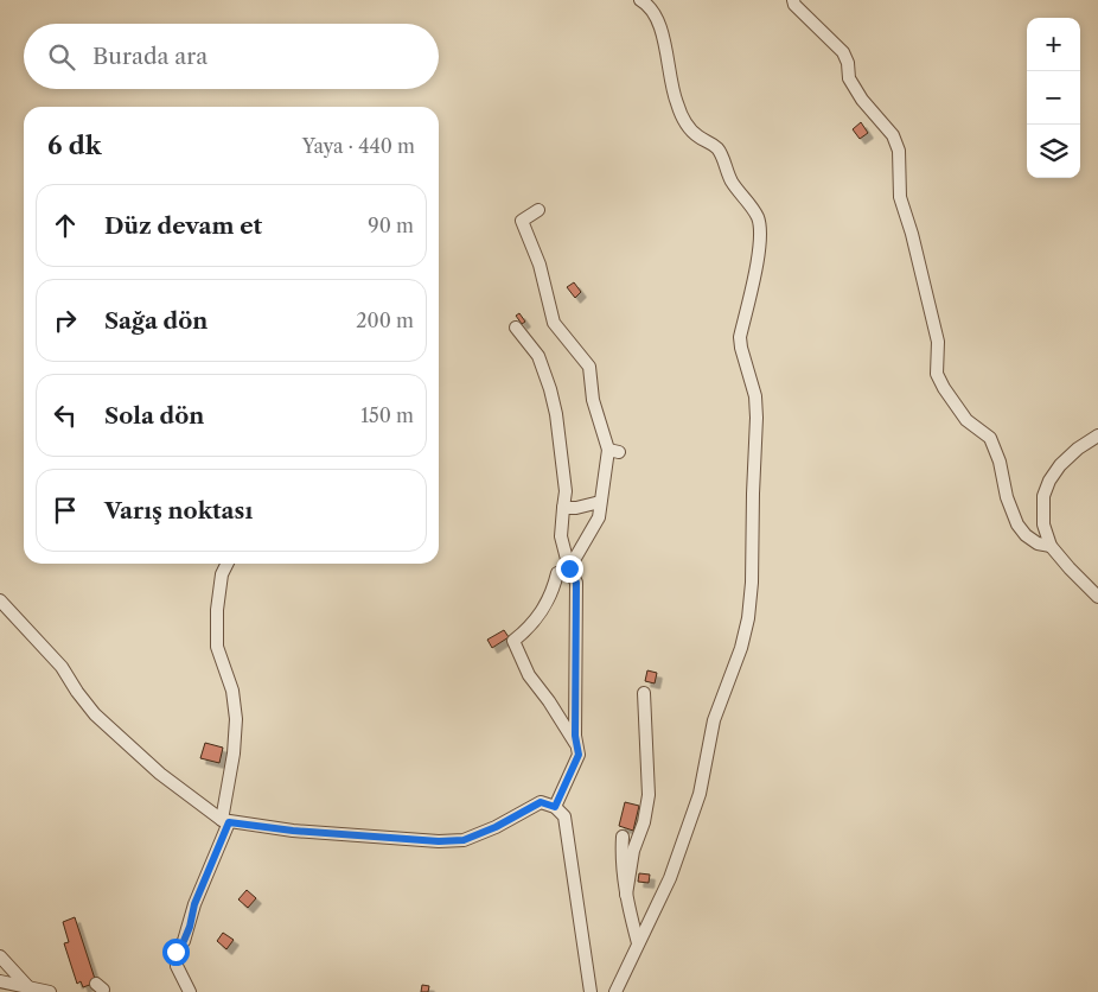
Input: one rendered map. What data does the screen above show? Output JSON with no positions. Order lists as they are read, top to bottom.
{
  "page": {
    "map_buttons": ["+", "−"],
    "search": "Burada ara",
    "heading": ["6 dk", "Yaya · 440 m"],
    "list": [
      ["Düz devam et", "90 m"],
      ["Sağa dön", "200 m"],
      ["Sola dön", "150 m"],
      "Varış noktası"
    ]
  }
}
